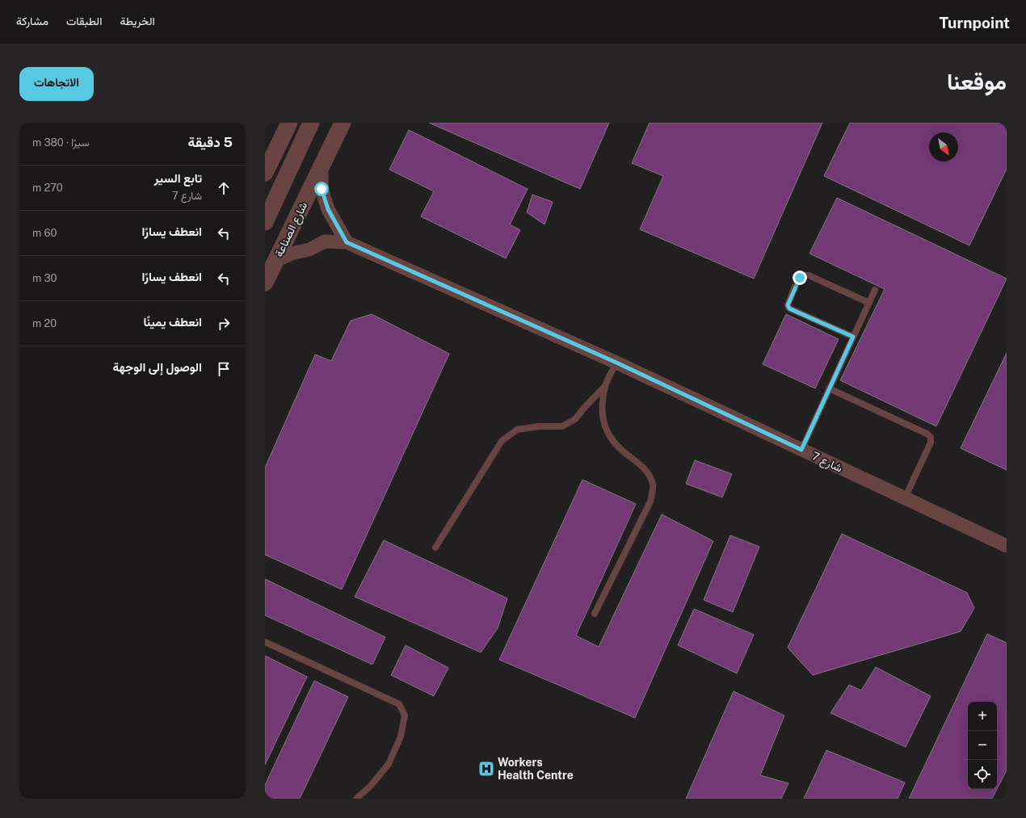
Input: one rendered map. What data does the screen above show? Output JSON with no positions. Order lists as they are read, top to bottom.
{
  "streets": {
    "street": ["شارع الصناعة", "شارع 7"]
  },
  "crossings": [
    ["شارع الصناعة", "شارع 7"]
  ],
  "places": {
    "hospital": ["Workers Health Centre"]
  },
  "north": "bottom right",
  "page": {
    "header": "Turnpoint",
    "nav": ["الخريطة", "الطبقات", "مشاركة"],
    "title": "موقعنا",
    "buttons": "الاتجاهات",
    "heading": ["5 دقيقة", "سيرًا · 380 m"],
    "list": [
      ["تابع السير", "شارع 7", "270 m"],
      ["انعطف يسارًا", "60 m"],
      ["انعطف يسارًا", "30 m"],
      ["انعطف يمينًا", "20 m"],
      "الوصول إلى الوجهة"
    ],
    "map_buttons": ["+", "−"]
  }
}
